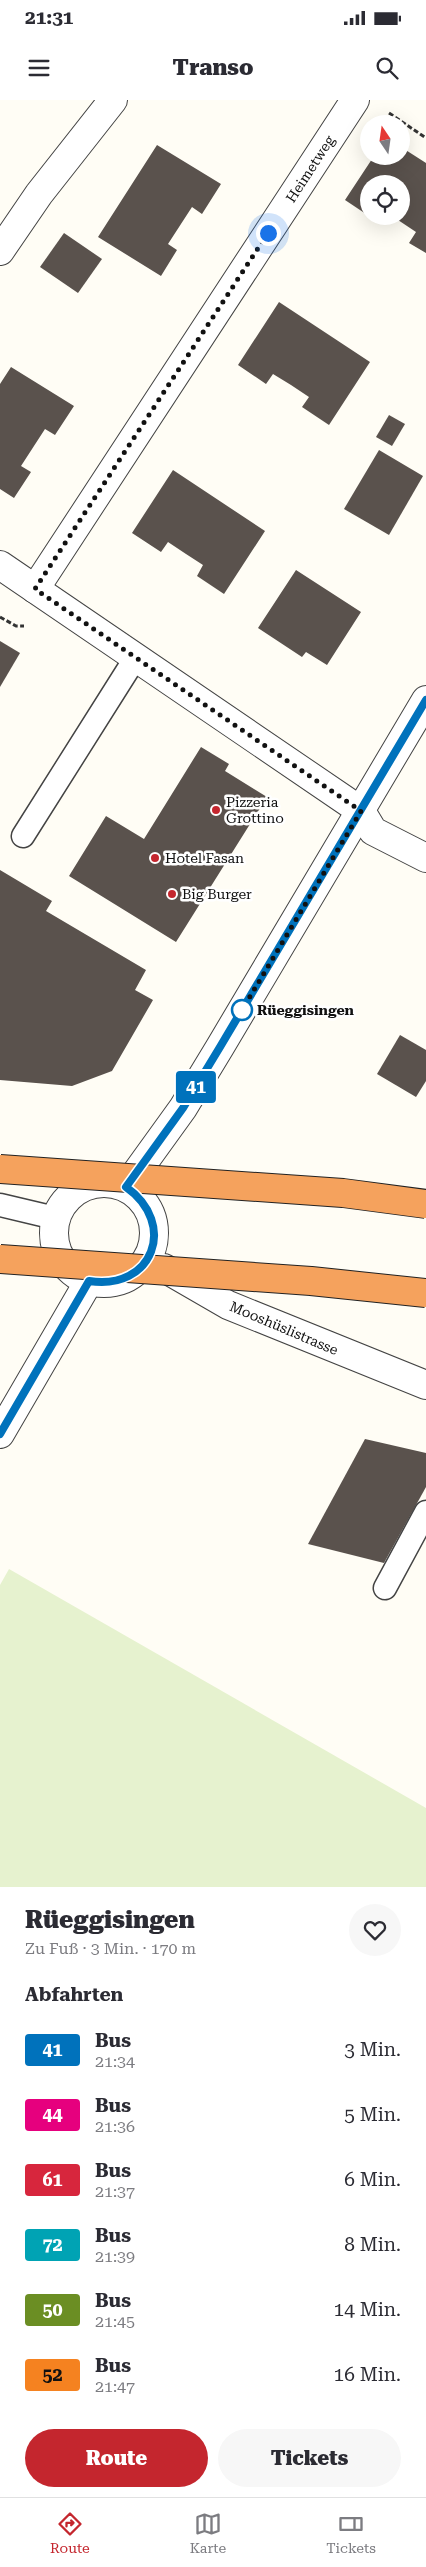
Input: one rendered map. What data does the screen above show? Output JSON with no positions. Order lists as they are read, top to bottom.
{
  "streets": {
    "street": ["Heimetweg", "Mooshüslistrasse"]
  },
  "places": [
    "Pizzeria Grottino",
    "Hotel Fasan",
    "Big Burger",
    "Rüeggisingen"
  ],
  "lines": ["bus line 41"],
  "north": "top",
  "page": {
    "status": "21:31",
    "header": "Transo",
    "on_map": "41",
    "heading": [
      ["Rüeggisingen", "Zu Fuß · 3 Min. · 170 m"],
      "Abfahrten"
    ],
    "list": [
      {
        "mark": "41",
        "name": "Bus",
        "note": "21:34",
        "value": "3 Min."
      },
      {
        "mark": "44",
        "name": "Bus",
        "note": "21:36",
        "value": "5 Min."
      },
      {
        "mark": "61",
        "name": "Bus",
        "note": "21:37",
        "value": "6 Min."
      },
      {
        "mark": "72",
        "name": "Bus",
        "note": "21:39",
        "value": "8 Min."
      },
      {
        "mark": "50",
        "name": "Bus",
        "note": "21:45",
        "value": "14 Min."
      },
      {
        "mark": "52",
        "name": "Bus",
        "note": "21:47",
        "value": "16 Min."
      }
    ],
    "buttons": ["Route", "Tickets"],
    "tabs": ["Route", "Karte", "Tickets"]
  }
}
